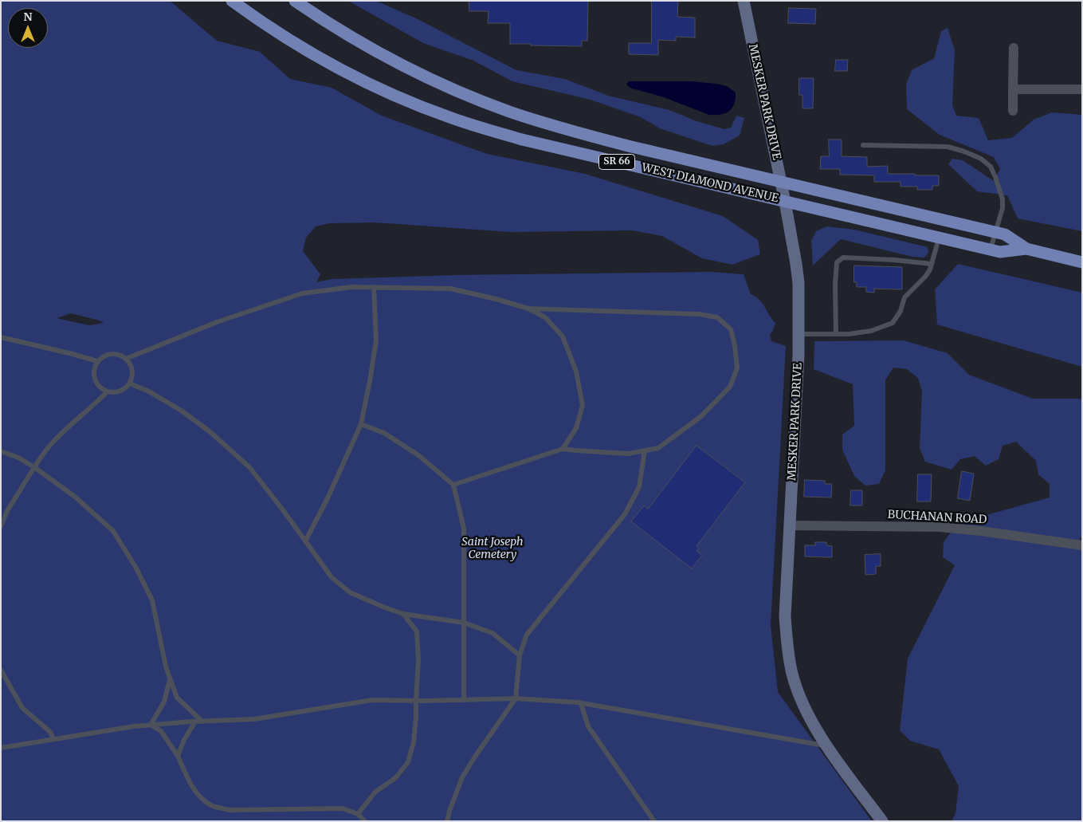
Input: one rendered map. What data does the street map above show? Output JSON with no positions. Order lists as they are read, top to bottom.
{
  "streets": {
    "main road": ["SR 66", "WEST DIAMOND AVENUE"],
    "street": ["MESKER PARK DRIVE", "BUCHANAN ROAD"]
  },
  "crossings": [
    ["MESKER PARK DRIVE", "WEST DIAMOND AVENUE"],
    ["MESKER PARK DRIVE", "BUCHANAN ROAD"]
  ],
  "parks": ["Saint Joseph Cemetery"],
  "north": "top"
}
